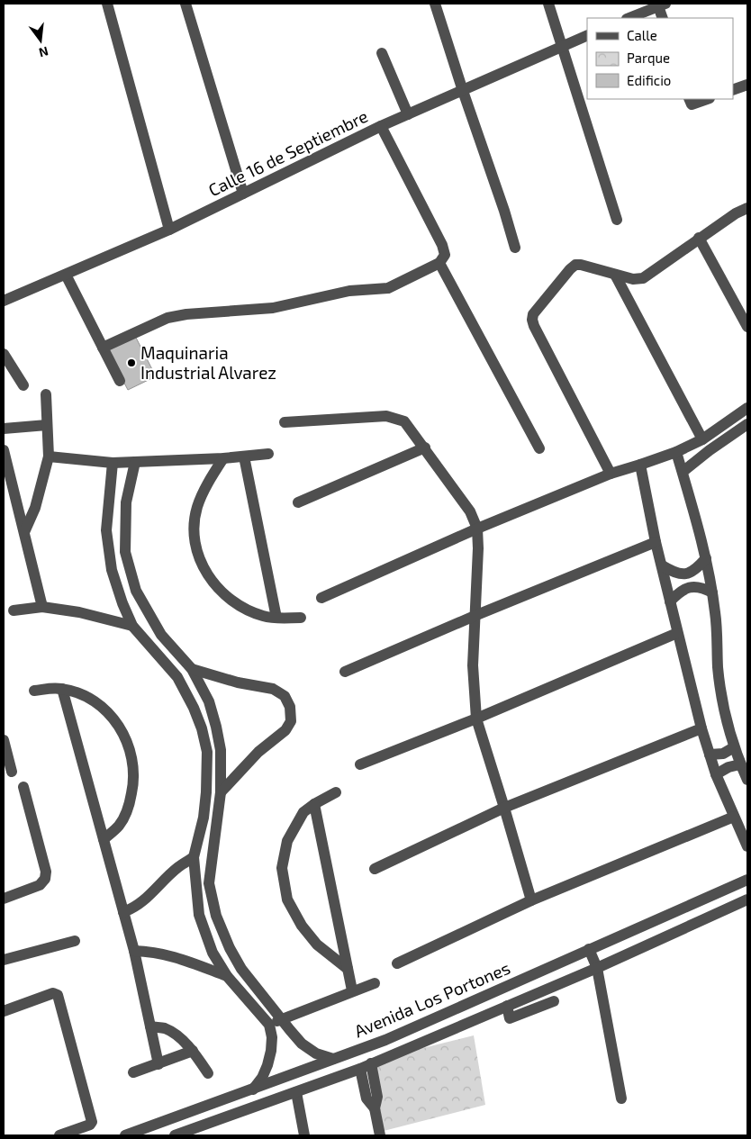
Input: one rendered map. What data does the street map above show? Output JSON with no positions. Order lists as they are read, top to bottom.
{
  "streets": {
    "street": ["Calle 16 de Septiembre", "Avenida Los Portones"]
  },
  "places": ["Maquinaria Industrial Alvarez"],
  "legend": ["Calle", "Parque", "Edificio"],
  "north": "bottom"
}
